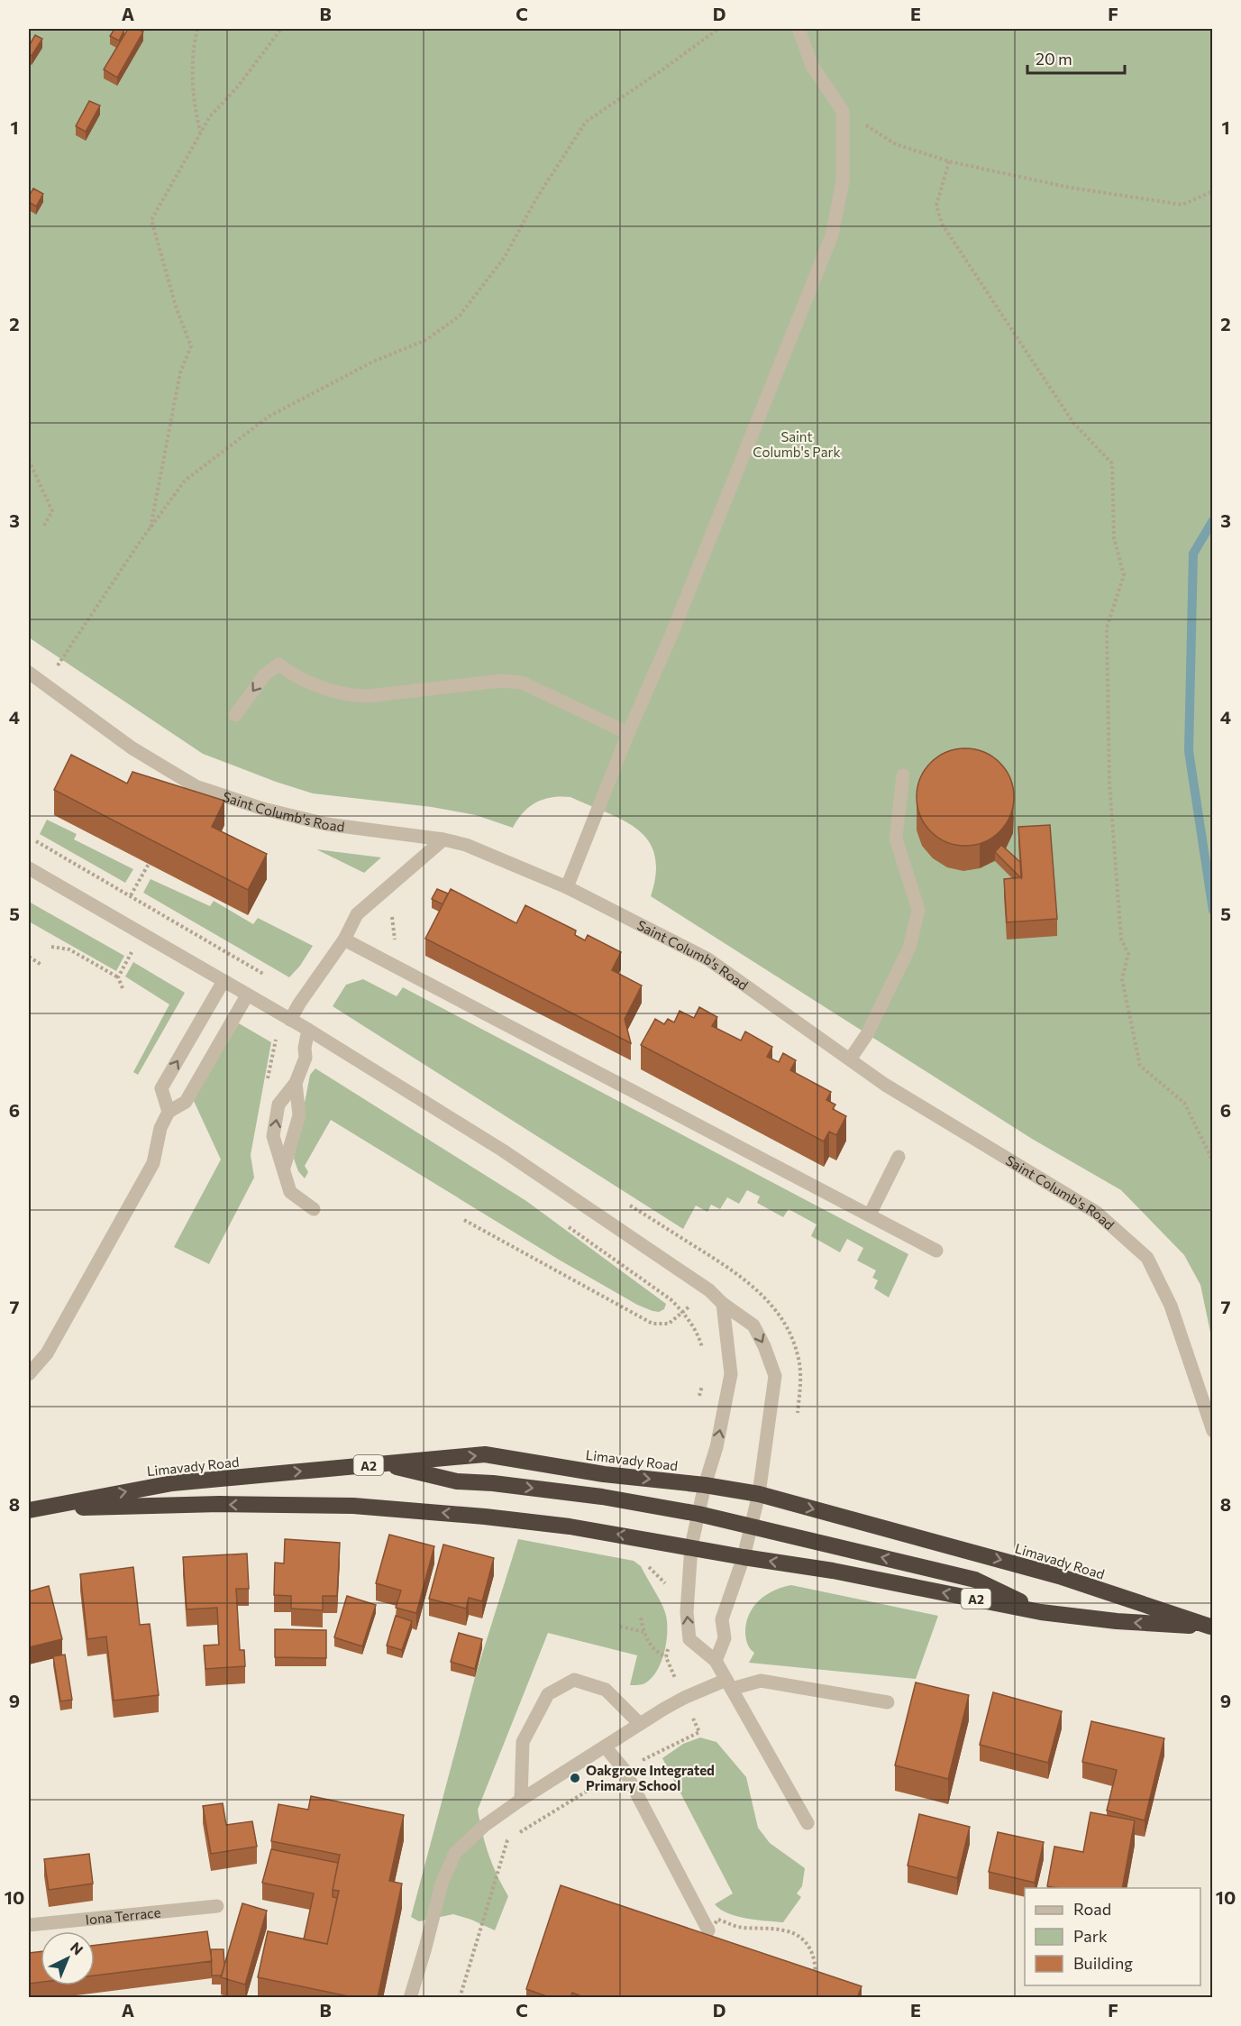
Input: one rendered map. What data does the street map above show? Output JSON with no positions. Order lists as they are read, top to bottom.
{
  "streets": {
    "highway": ["Limavady Road", "A2"],
    "street": ["Saint Columb's Road", "Iona Terrace"]
  },
  "parks": ["Saint Columb's Park"],
  "places": ["Oakgrove Integrated Primary School"],
  "legend": ["Road", "Park", "Building"],
  "scale_bar": "20 m",
  "north": "top right",
  "grid": {
    "columns": [
      "A",
      "B",
      "C",
      "D",
      "E",
      "F"
    ],
    "rows": [
      "1",
      "2",
      "3",
      "4",
      "5",
      "6",
      "7",
      "8",
      "9",
      "10"
    ]
  }
}
